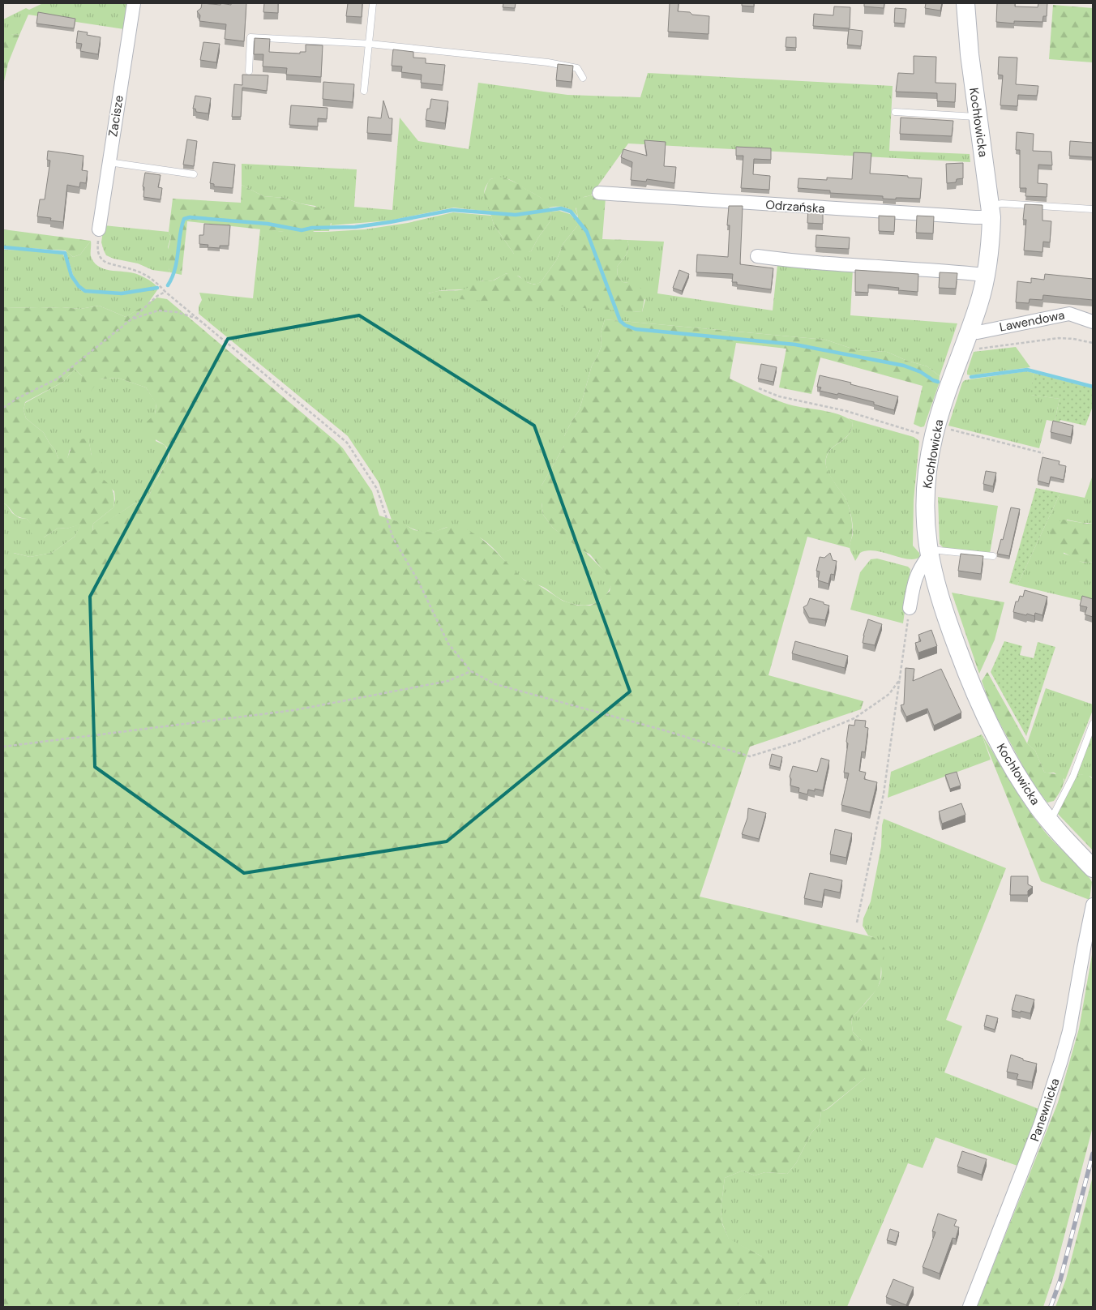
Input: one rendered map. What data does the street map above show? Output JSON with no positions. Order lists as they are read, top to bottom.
{
  "streets": {
    "street": [
      "Zacisze",
      "Kochłowicka",
      "Odrzańska",
      "Lawendowa",
      "Panewnicka"
    ]
  },
  "crossings": [
    ["Kochłowicka", "Odrzańska"],
    ["Kochłowicka", "Lawendowa"]
  ]
}
